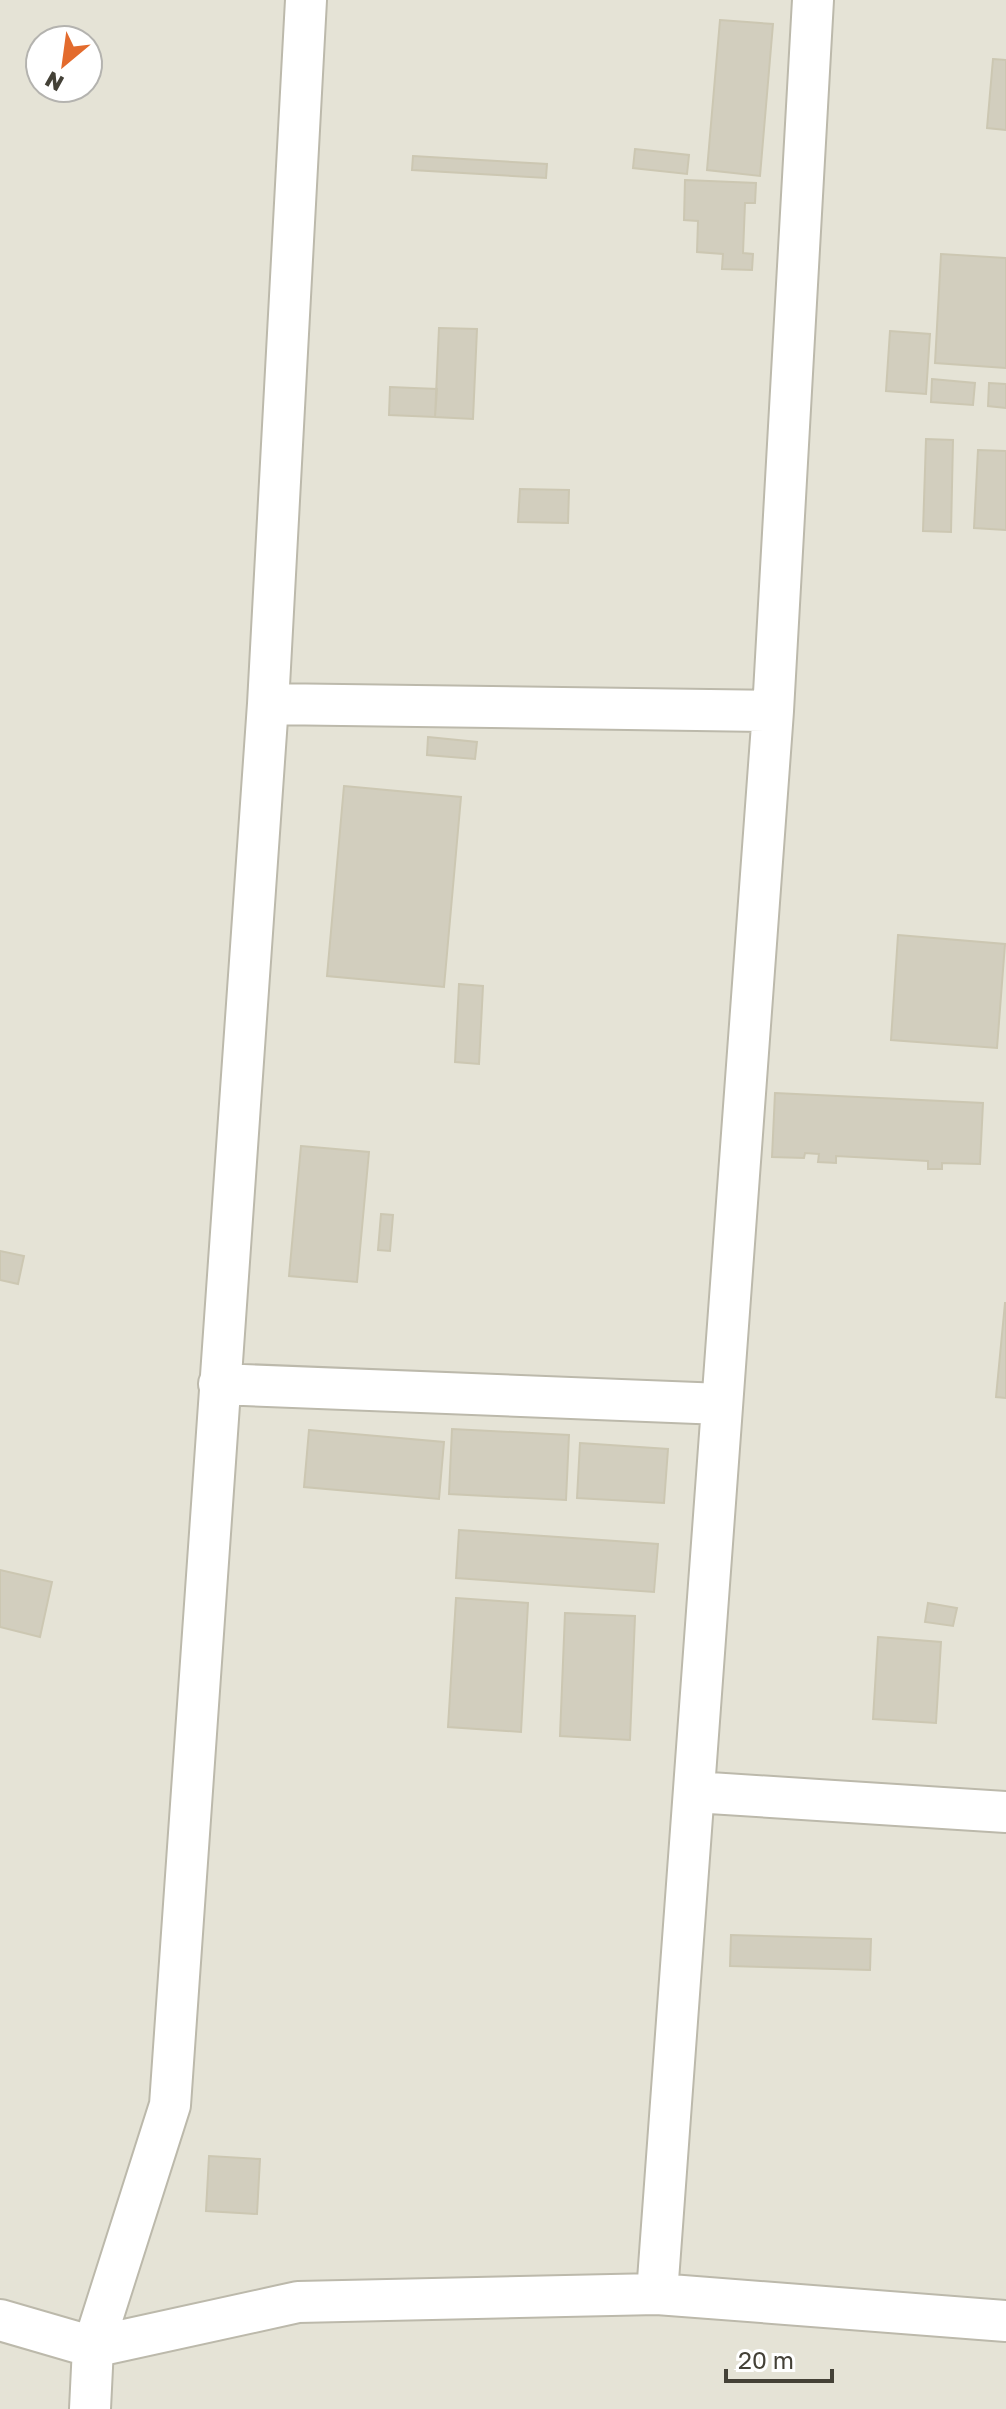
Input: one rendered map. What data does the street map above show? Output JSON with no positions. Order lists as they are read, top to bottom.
{
  "scale_bar": "20 m",
  "north": "bottom left"
}
